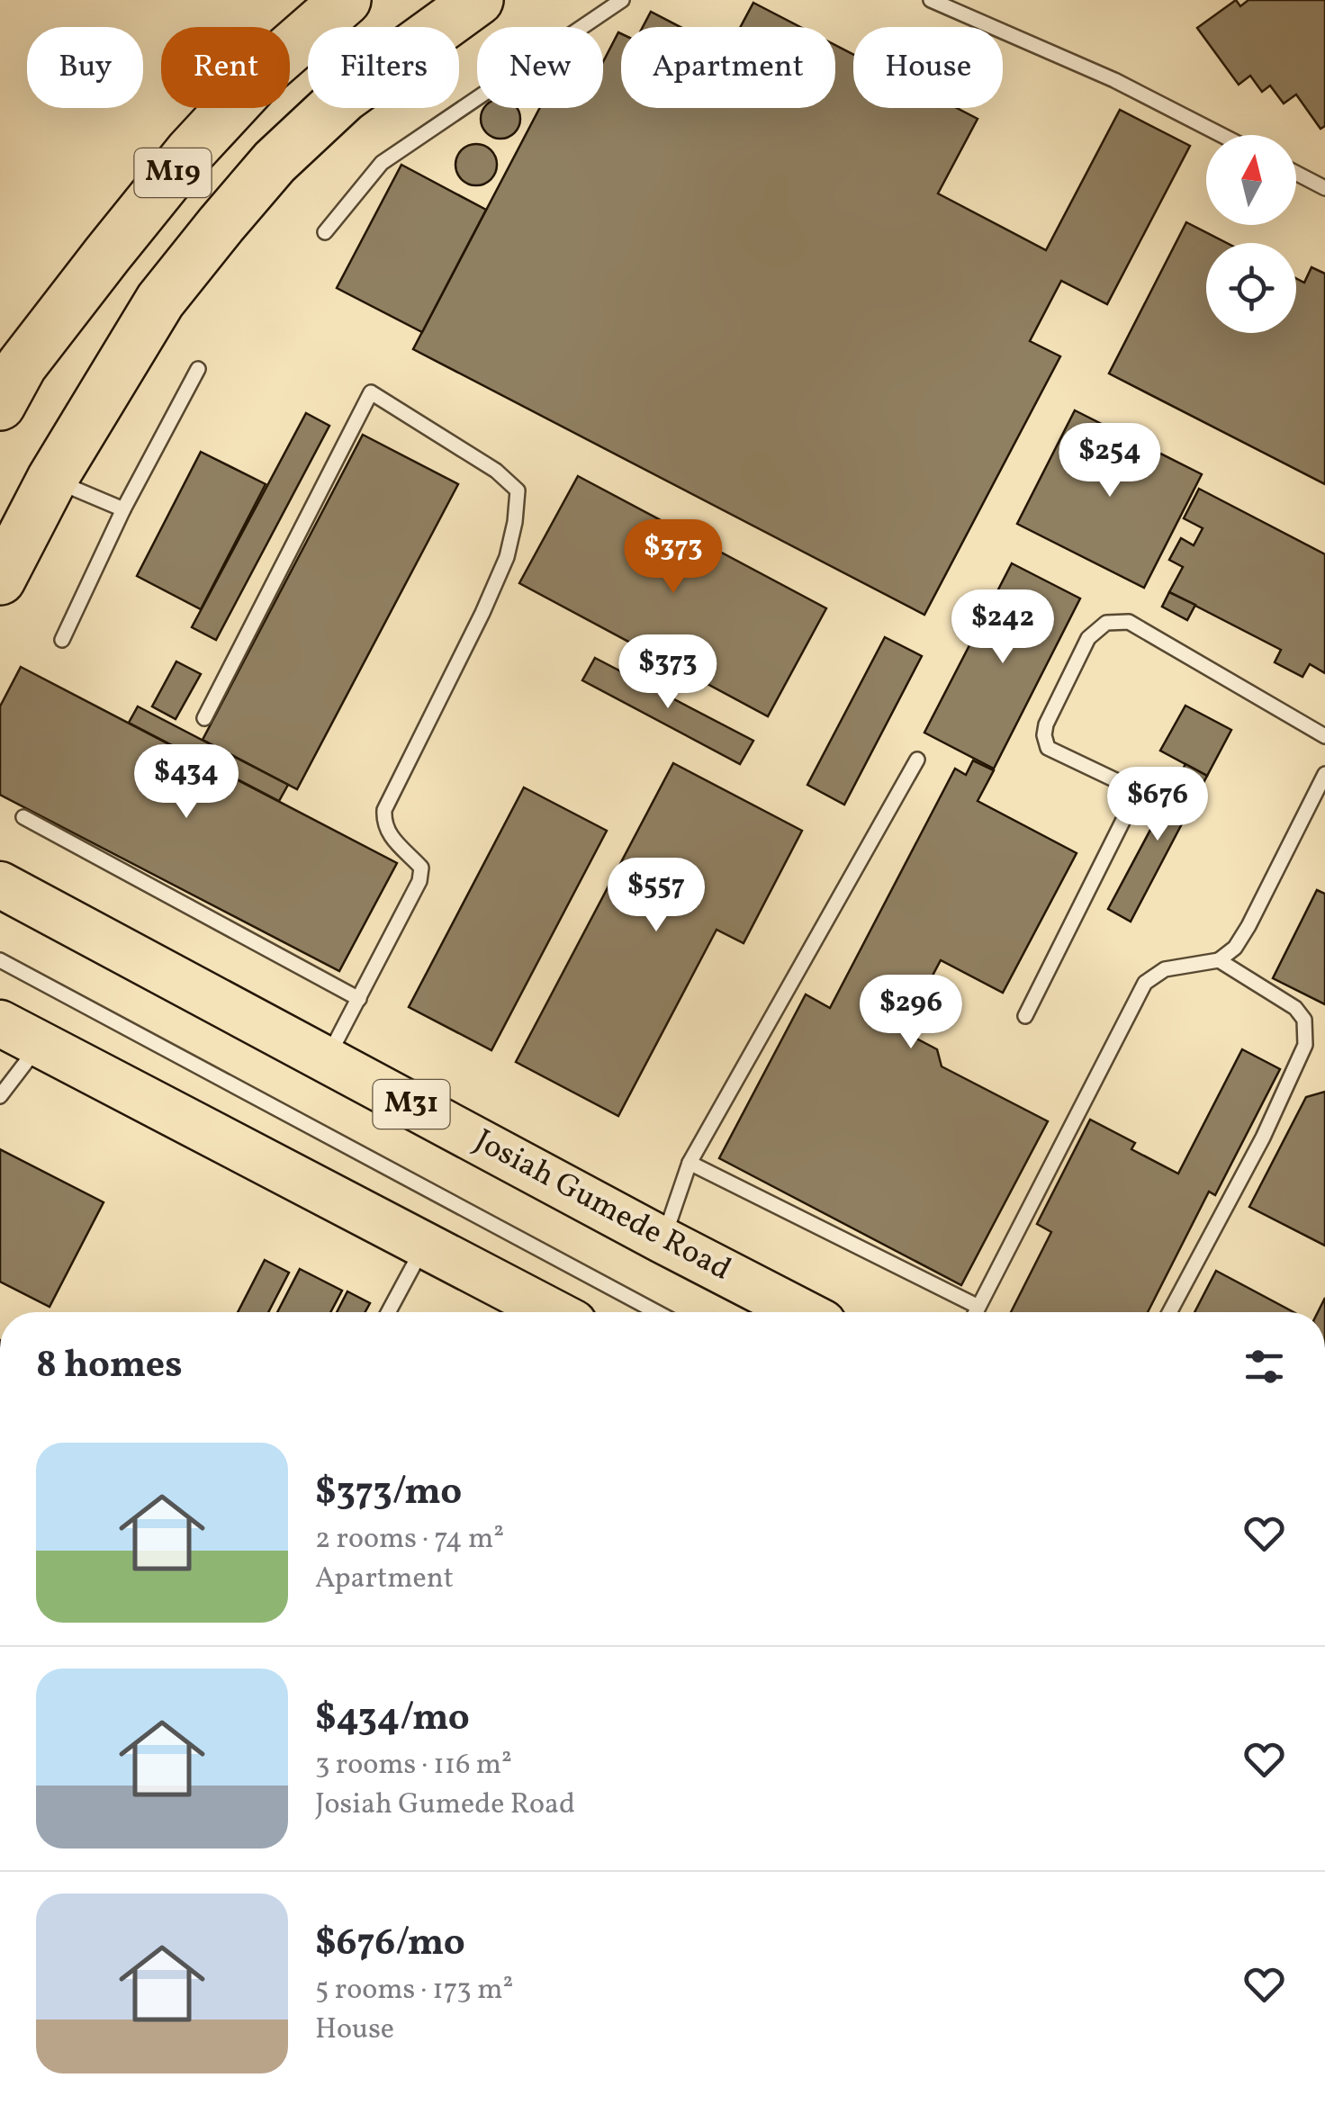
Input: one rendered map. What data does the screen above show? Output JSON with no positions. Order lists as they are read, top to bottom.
{
  "streets": {
    "highway": ["M19"],
    "main road": ["M31", "Josiah Gumede Road"]
  },
  "north": "top",
  "page": {
    "chip": [
      "Buy",
      "Rent",
      "Filters",
      "New",
      "Apartment",
      "House"
    ],
    "price": [
      "$254",
      "$373",
      "$242",
      "$373",
      "$434",
      "$676",
      "$557",
      "$296"
    ],
    "heading": "8 homes",
    "list": [
      {
        "name": "$373/mo",
        "note": "2 rooms · 74 m² · Apartment"
      },
      {
        "name": "$434/mo",
        "note": "3 rooms · 116 m² · Josiah Gumede Road"
      },
      {
        "name": "$676/mo",
        "note": "5 rooms · 173 m² · House"
      }
    ]
  }
}
